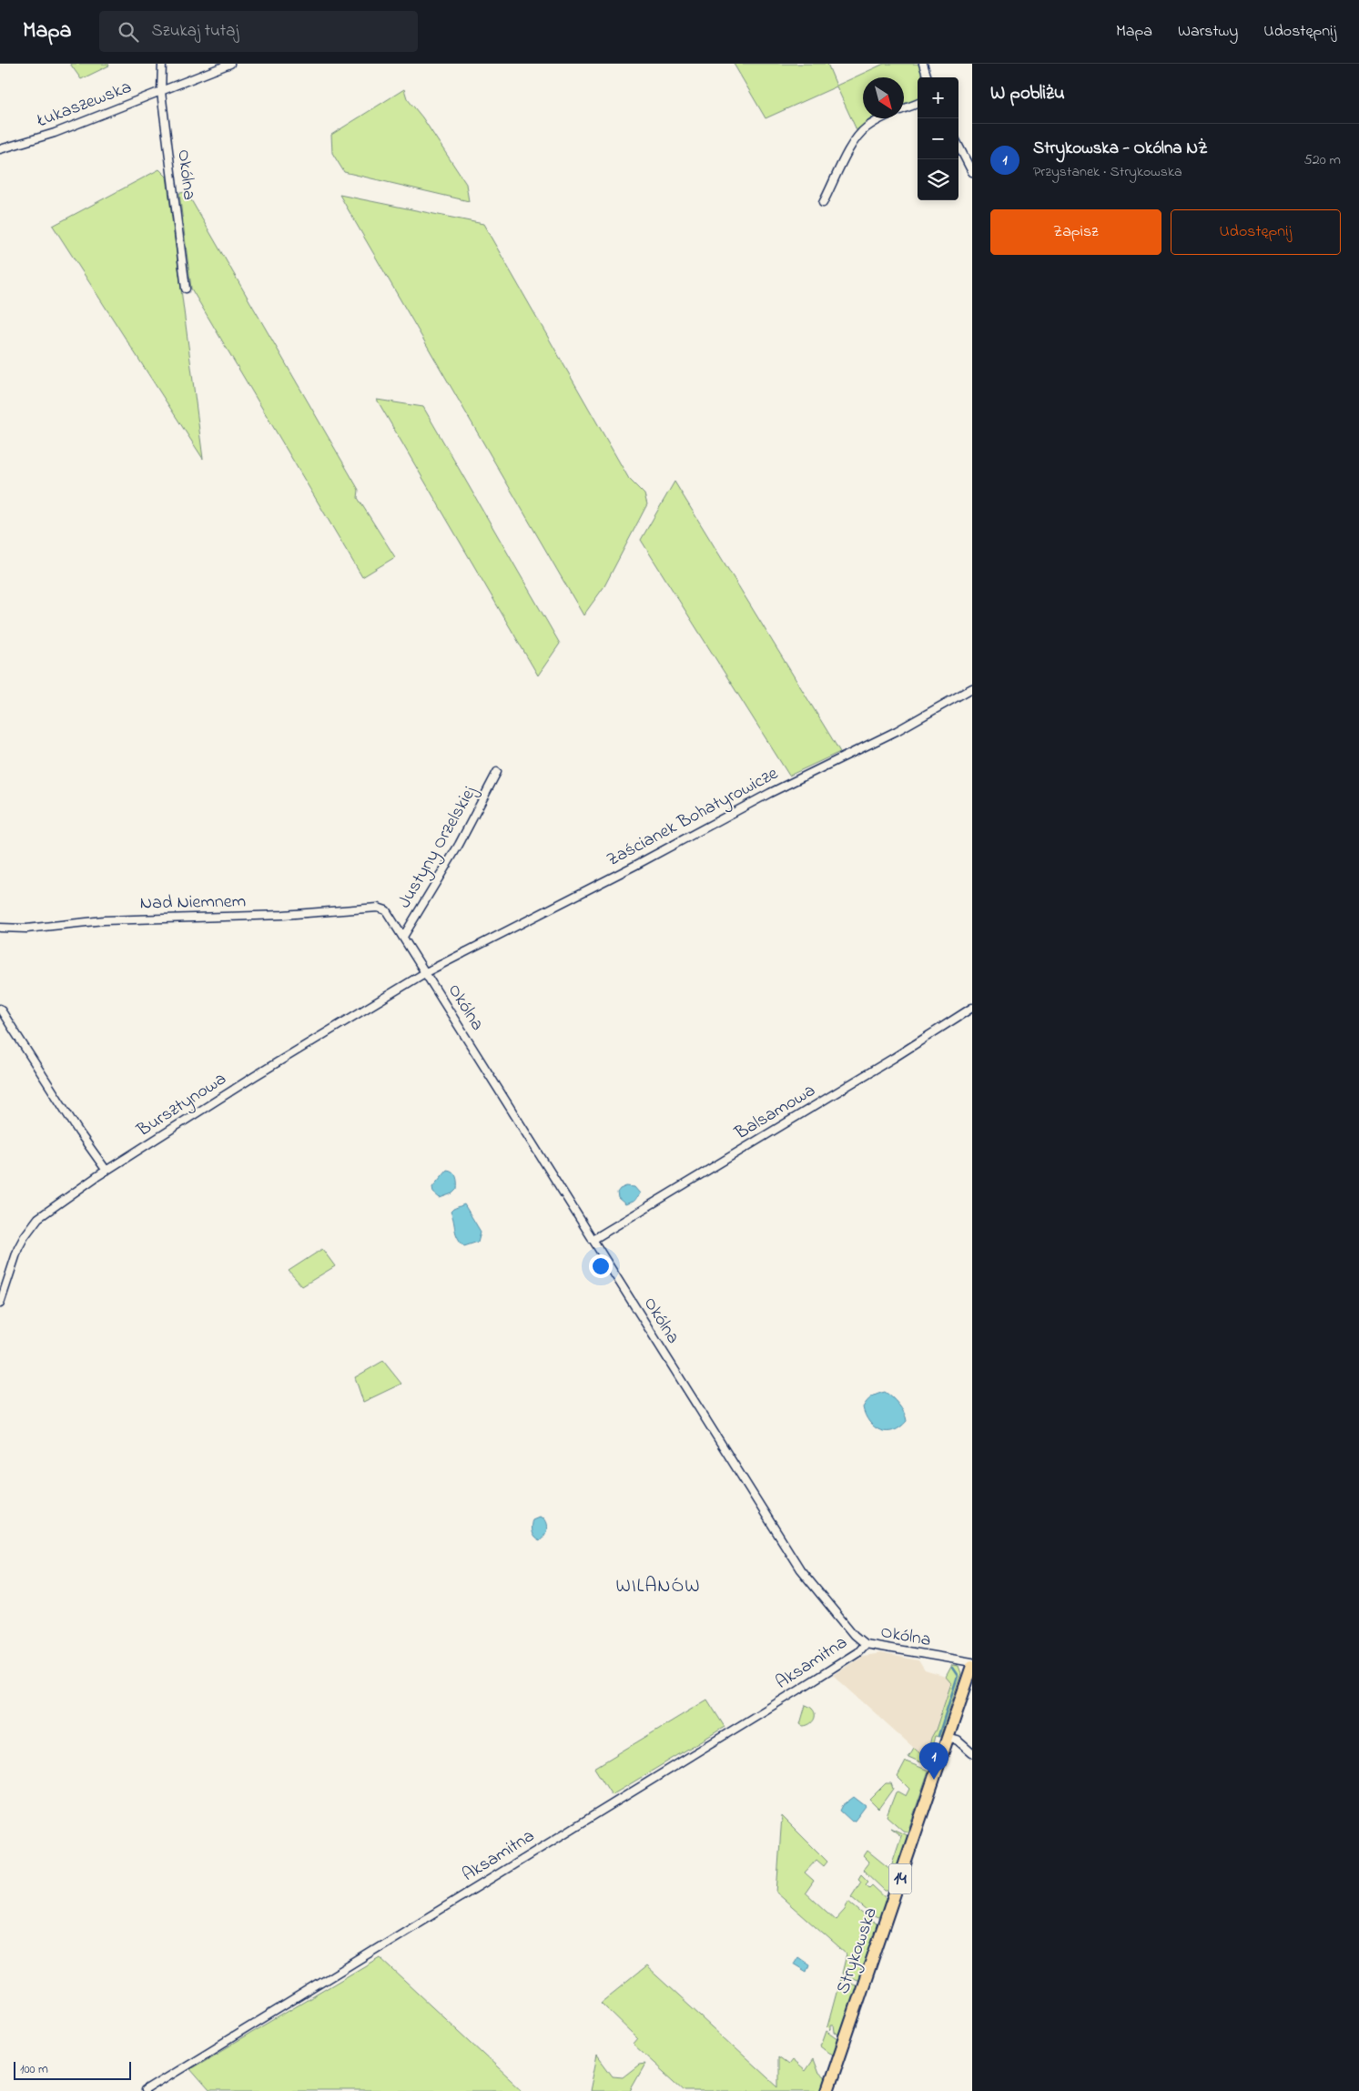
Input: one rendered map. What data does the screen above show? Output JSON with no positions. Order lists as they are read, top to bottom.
{
  "streets": {
    "main road": ["14", "Strykowska"],
    "street": [
      "Łukaszewska",
      "Okólna",
      "Zaścianek Bohatyrowicze",
      "Justyny Orzelskiej",
      "Nad Niemnem",
      "Bursztynowa",
      "Balsamowa",
      "Aksamitna"
    ]
  },
  "crossings": [
    ["Łukaszewska", "Okólna"],
    ["Okólna", "Zaścianek Bohatyrowicze"],
    ["Okólna", "Justyny Orzelskiej"],
    ["Okólna", "Nad Niemnem"],
    ["Okólna", "Bursztynowa"],
    ["Okólna", "Balsamowa"],
    ["Okólna", "Aksamitna"],
    ["Zaścianek Bohatyrowicze", "Bursztynowa"]
  ],
  "districts": ["WILANÓW"],
  "scale_bar": "100 m",
  "north": "bottom right",
  "page": {
    "header": "Mapa",
    "search": "Szukaj tutaj",
    "nav": ["Mapa", "Warstwy", "Udostępnij"],
    "heading": "W pobliżu",
    "map_buttons": ["+", "−"],
    "list": [
      {
        "mark": "1",
        "name": "Strykowska - Okólna NŻ",
        "note": "Przystanek · Strykowska",
        "value": "520 m"
      }
    ],
    "buttons": ["Zapisz", "Udostępnij"],
    "pins": "1",
    "scale": "100 m"
  }
}
